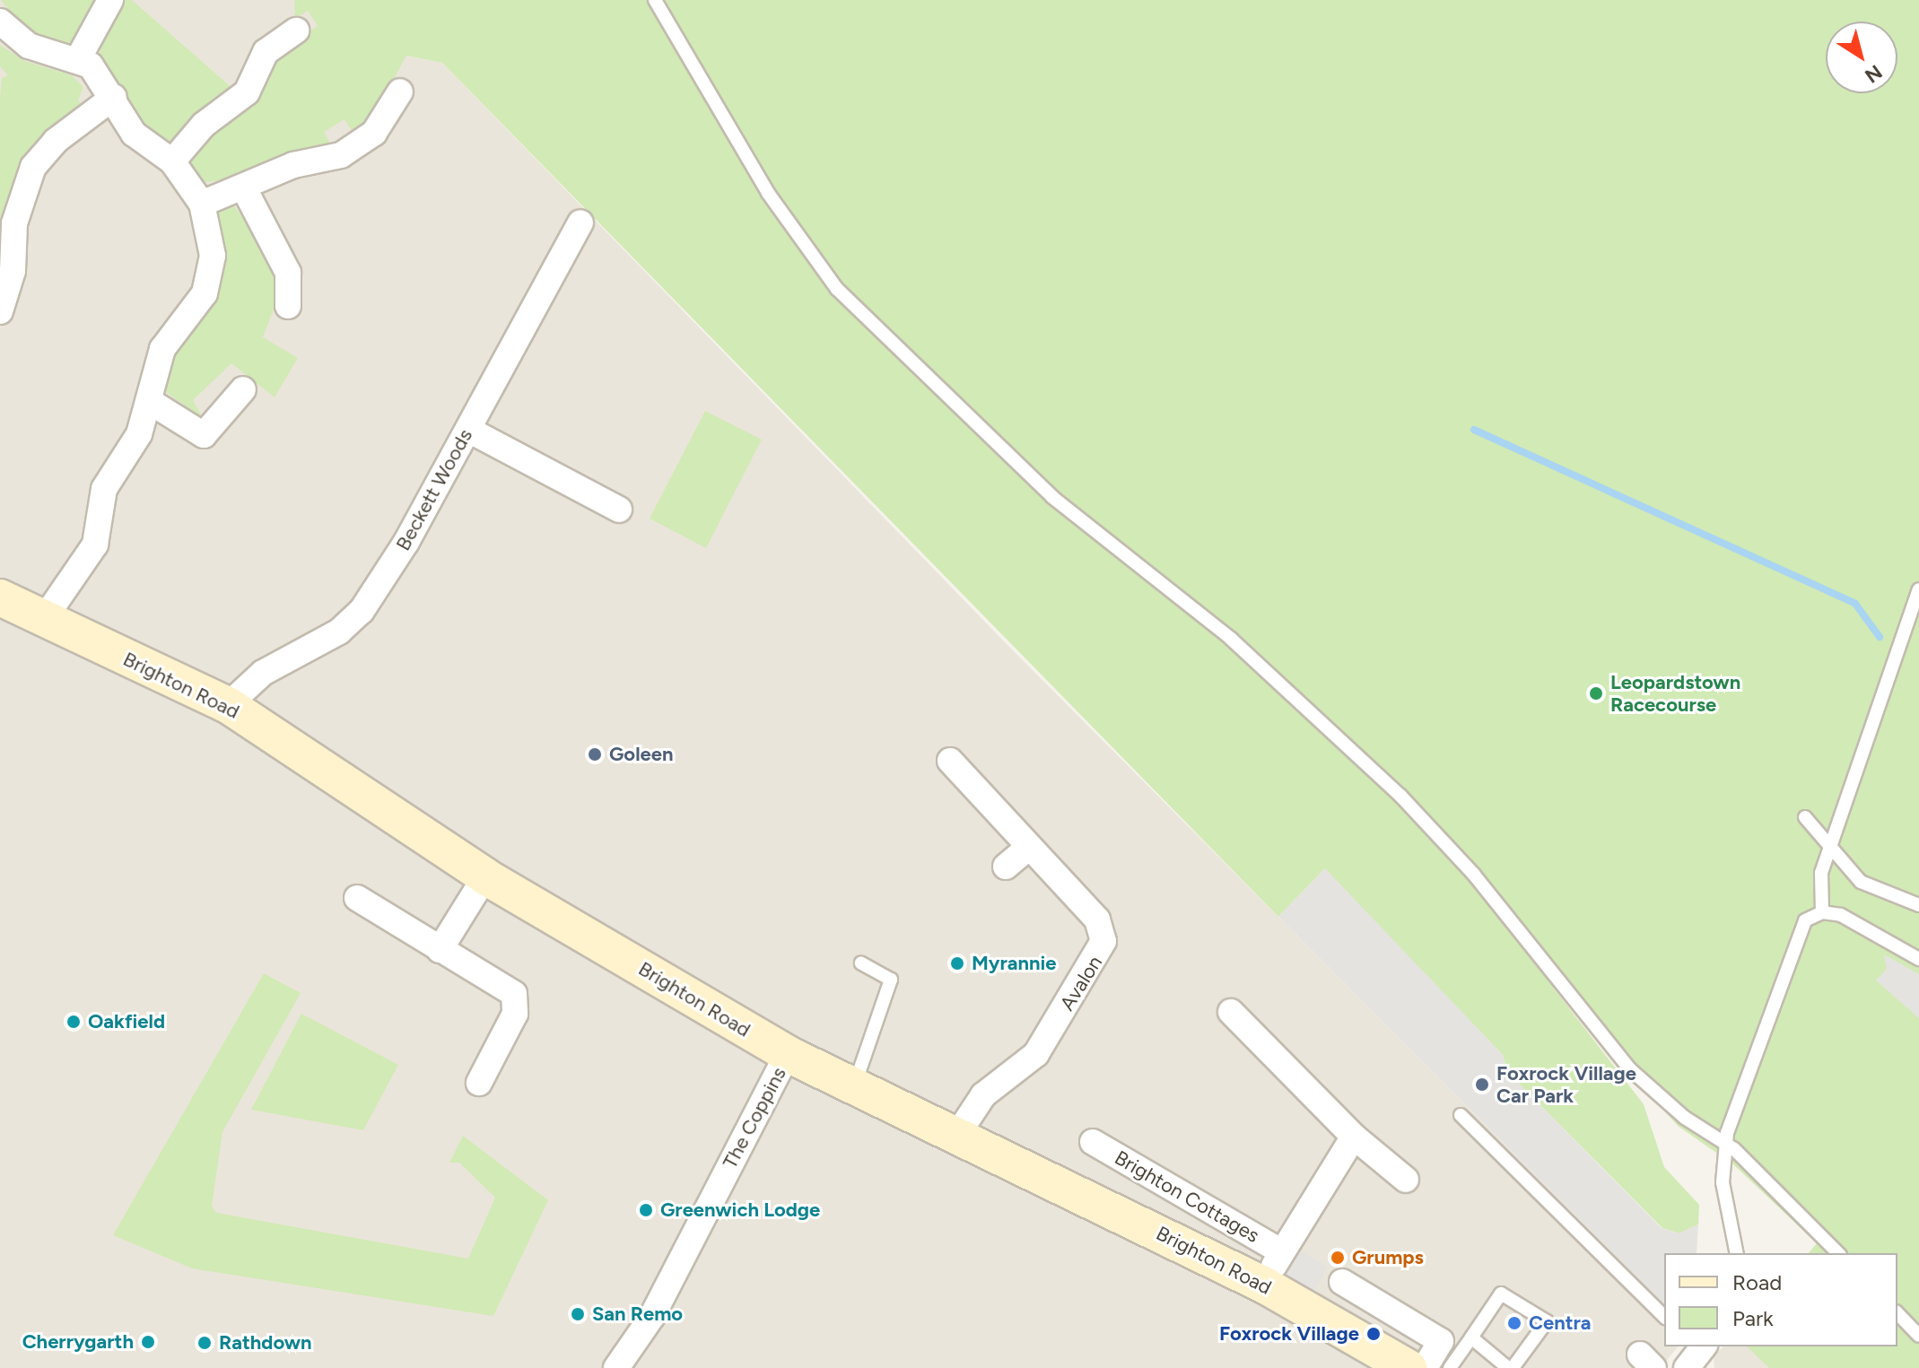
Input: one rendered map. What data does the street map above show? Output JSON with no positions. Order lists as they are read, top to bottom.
{
  "streets": {
    "street": [
      "Beckett Woods",
      "Brighton Road",
      "Avalon",
      "The Coppins",
      "Brighton Cottages"
    ]
  },
  "crossings": [
    ["Beckett Woods", "Brighton Road"],
    ["Brighton Road", "Avalon"],
    ["Brighton Road", "The Coppins"]
  ],
  "places": [
    "Leopardstown Racecourse",
    "Goleen",
    "Myrannie",
    "Oakfield",
    "Foxrock Village Car Park",
    "Greenwich Lodge",
    "Grumps",
    "San Remo",
    "Centra",
    "Foxrock Village",
    "Cherrygarth",
    "Rathdown"
  ],
  "legend": ["Road", "Park"],
  "north": "bottom right"
}
